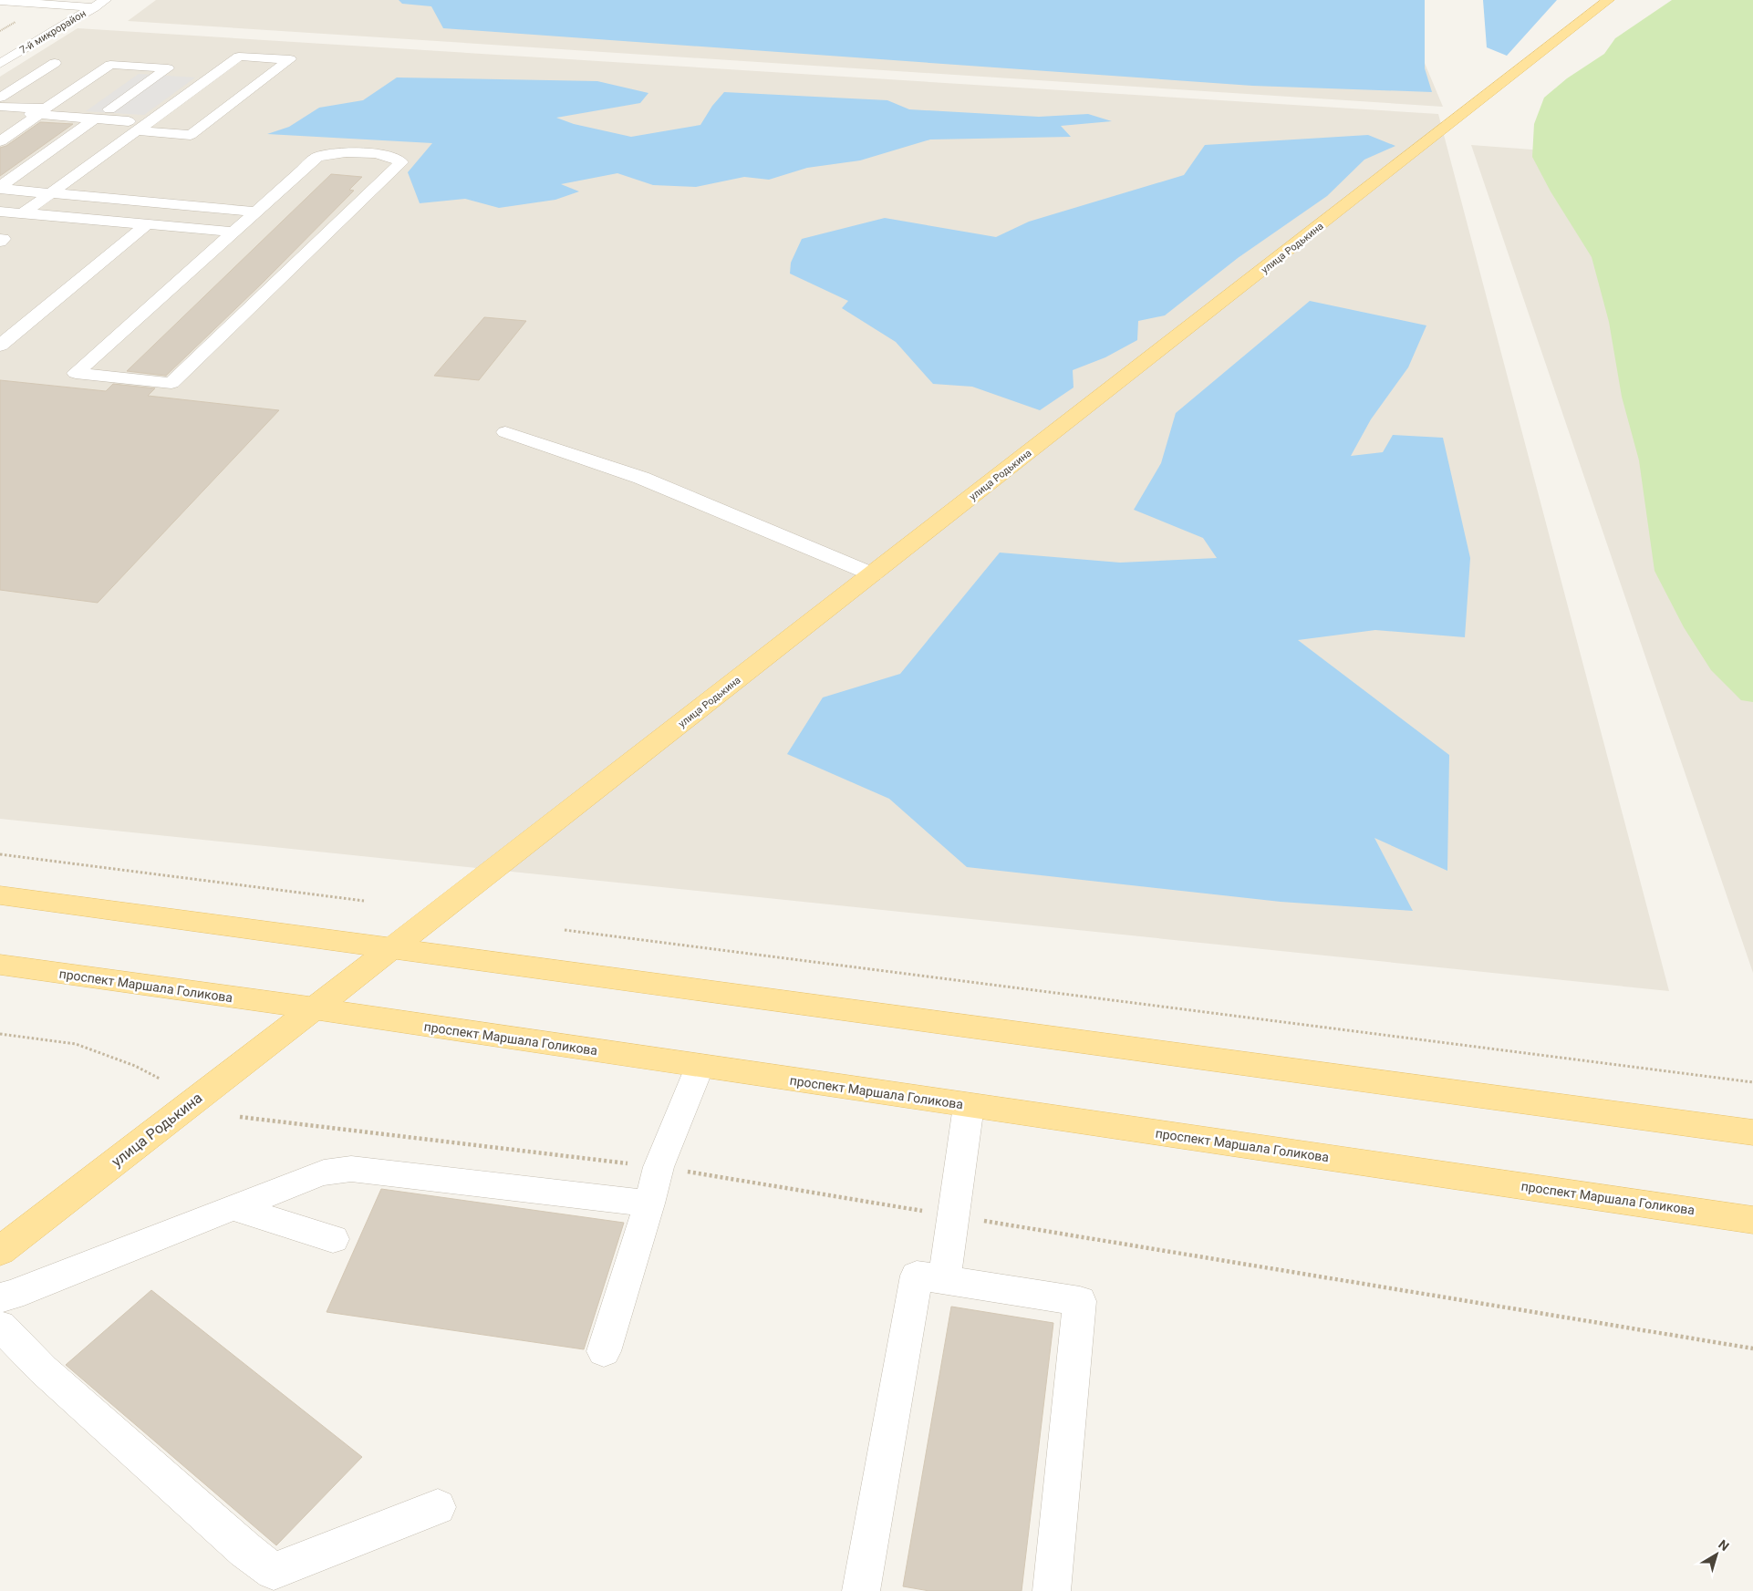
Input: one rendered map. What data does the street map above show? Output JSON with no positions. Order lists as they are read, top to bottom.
{
  "streets": {
    "main road": ["улица Родькина", "проспект Маршала Голикова"],
    "street": ["7-й микрорайон"]
  },
  "crossings": [
    ["улица Родькина", "проспект Маршала Голикова"]
  ],
  "north": "top right"
}
